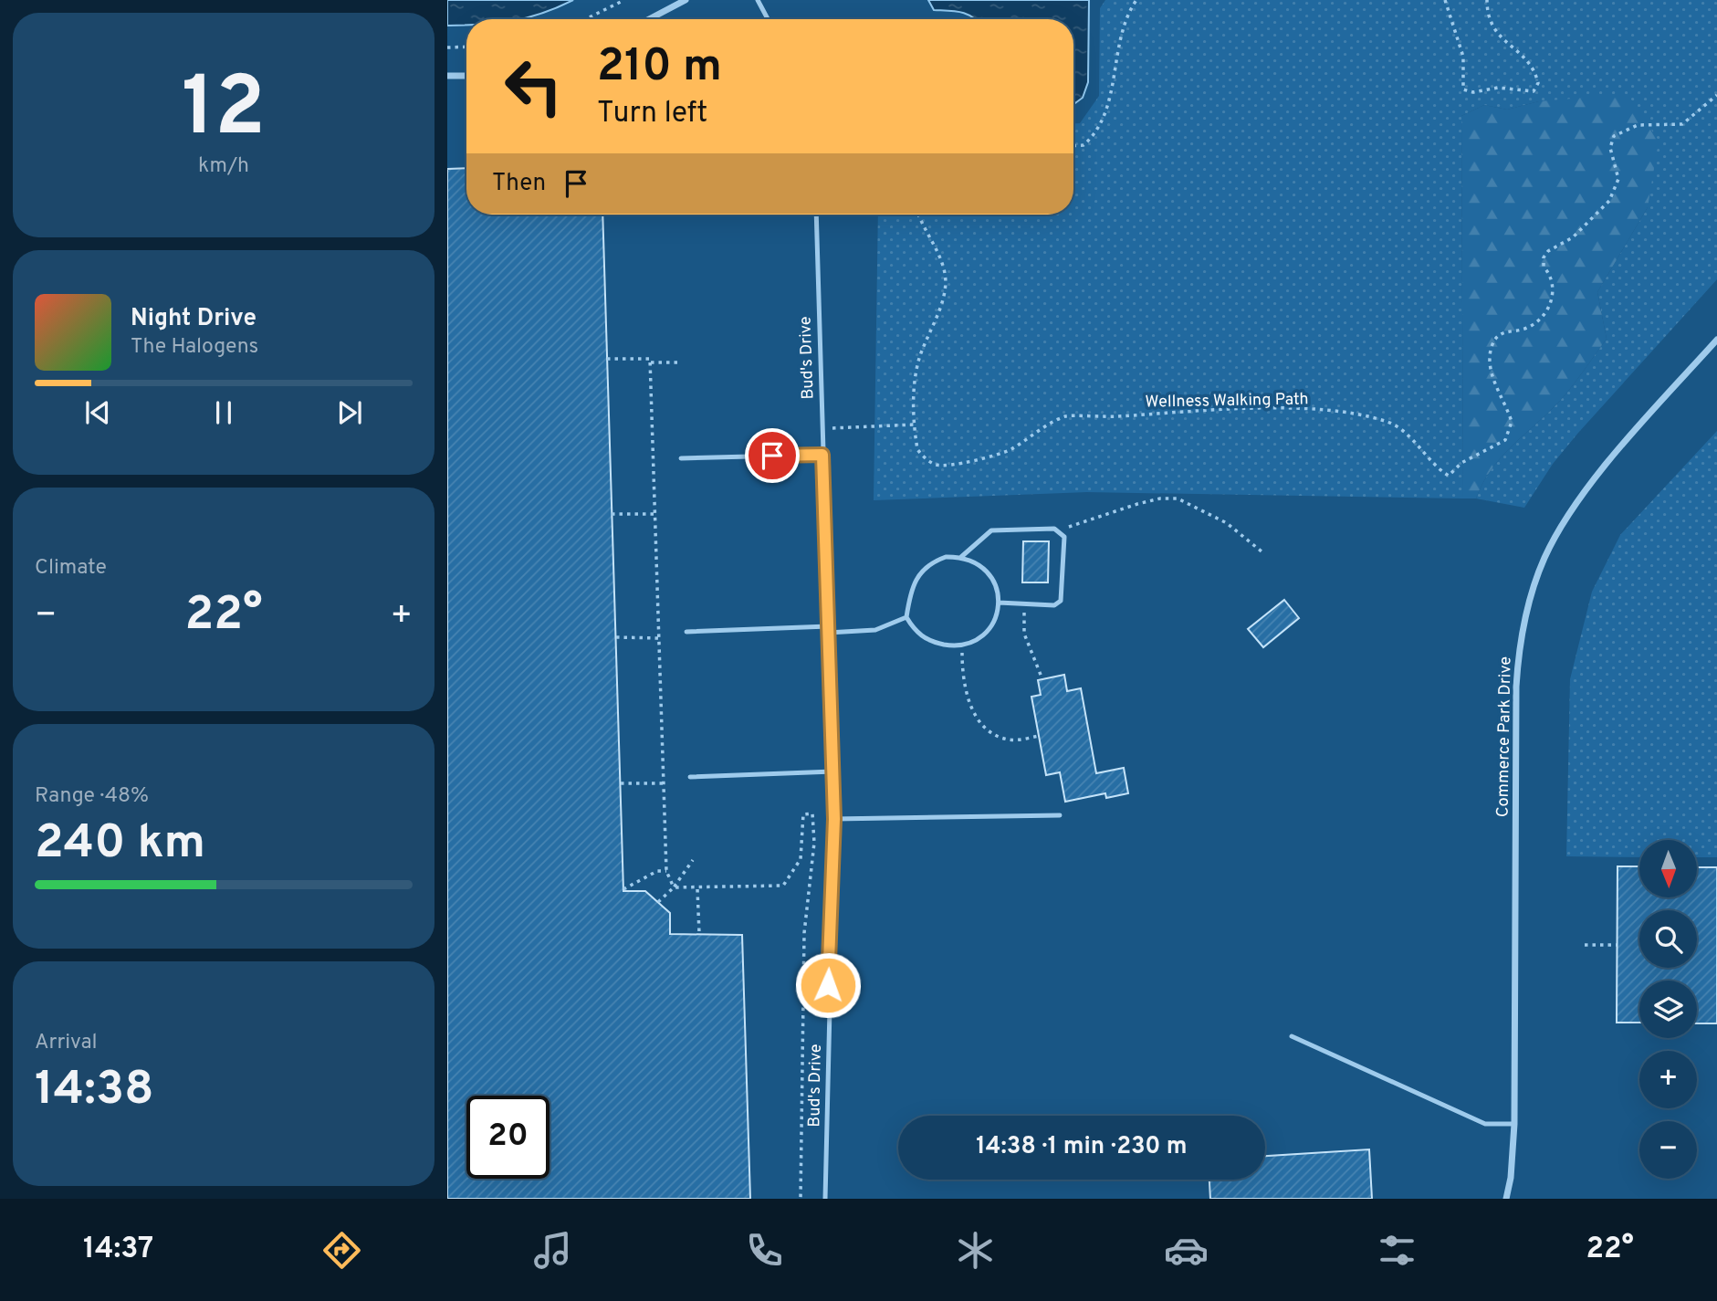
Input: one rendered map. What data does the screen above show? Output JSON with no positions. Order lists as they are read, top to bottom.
{
  "streets": {
    "street": ["Commerce Park Drive"],
    "lane": ["Bud's Drive"],
    "path": ["Wellness Walking Path"]
  },
  "north": "bottom",
  "page": {
    "tile": [
      ["12", "km/h"],
      "Climate",
      ["Range · 48%", "240 km"],
      ["Arrival", "14:38"]
    ],
    "turn": ["210 m", "Turn left"],
    "then": "Then",
    "song": ["Night Drive", "The Halogens"],
    "heat": ["−", "22°", "+"],
    "map_buttons": ["+", "−"],
    "limit": "20",
    "trip": "14:38 · 1 min · 230 m",
    "tabs": ["14:37", "22°"]
  }
}
